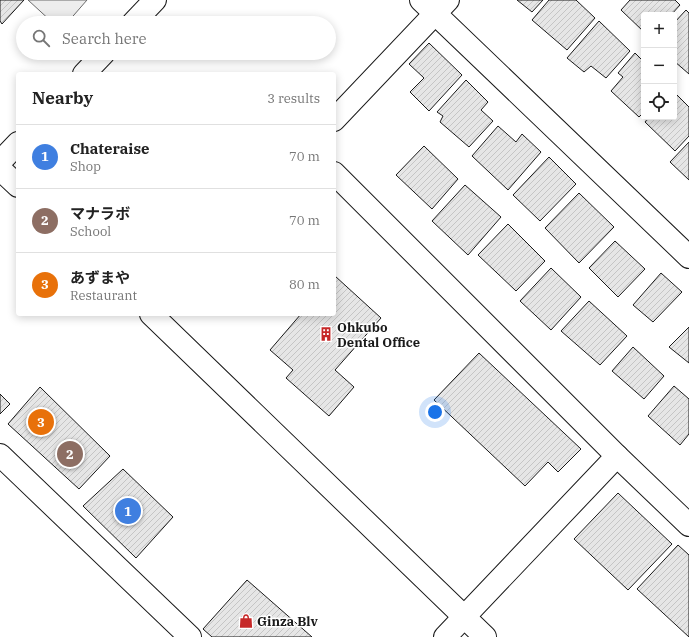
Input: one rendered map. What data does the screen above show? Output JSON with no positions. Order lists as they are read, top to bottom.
{
  "places": {
    "building": ["Ohkubo Dental Office"],
    "shop": ["Ginza Blv"]
  },
  "page": {
    "map_buttons": ["+", "−"],
    "search": "Search here",
    "heading": ["Nearby", "3 results"],
    "list": [
      {
        "mark": "1",
        "name": "Chateraise",
        "note": "Shop",
        "value": "70 m"
      },
      {
        "mark": "2",
        "name": "マナラボ",
        "note": "School",
        "value": "70 m"
      },
      {
        "mark": "3",
        "name": "あずまや",
        "note": "Restaurant",
        "value": "80 m"
      }
    ],
    "pins": ["3", "2", "1"]
  }
}
